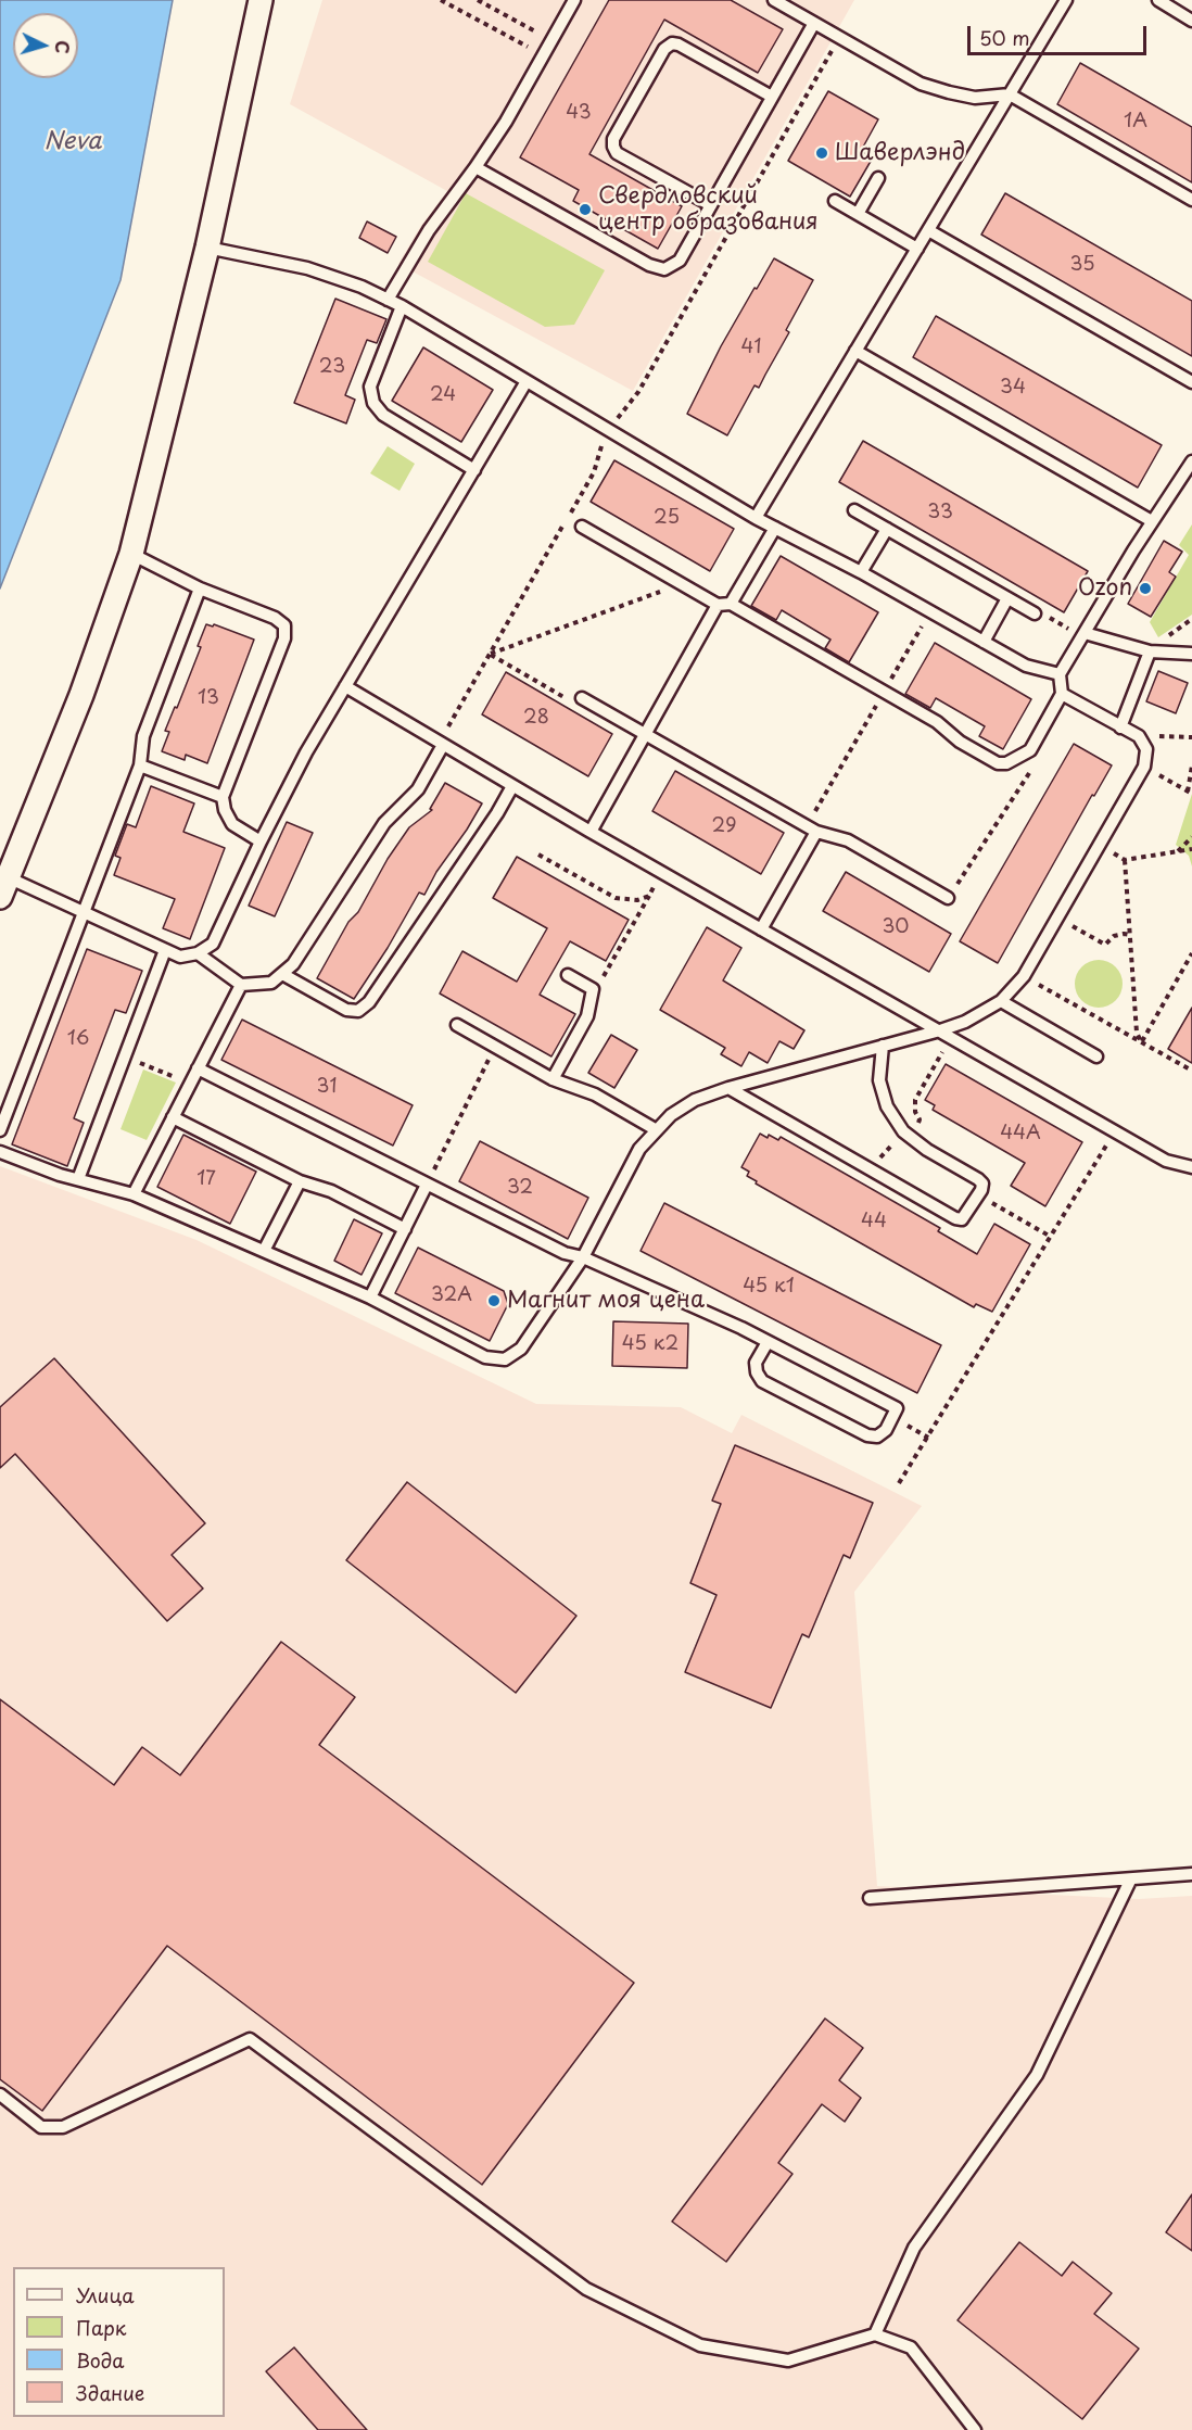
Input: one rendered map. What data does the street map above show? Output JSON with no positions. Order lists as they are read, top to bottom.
{
  "water": ["Neva"],
  "places": [
    "Шаверлэнд",
    "Свердловский центр образования",
    "Ozon",
    "Магнит моя цена"
  ],
  "house_numbers": [
    "43",
    "1А",
    "35",
    "41",
    "23",
    "34",
    "24",
    "33",
    "25",
    "13",
    "28",
    "29",
    "30",
    "16",
    "31",
    "44А",
    "17",
    "32",
    "44",
    "45 к1",
    "32А",
    "45 к2"
  ],
  "legend": [
    "Улица",
    "Парк",
    "Вода",
    "Здание"
  ],
  "scale_bar": "50 m",
  "north": "right"
}
